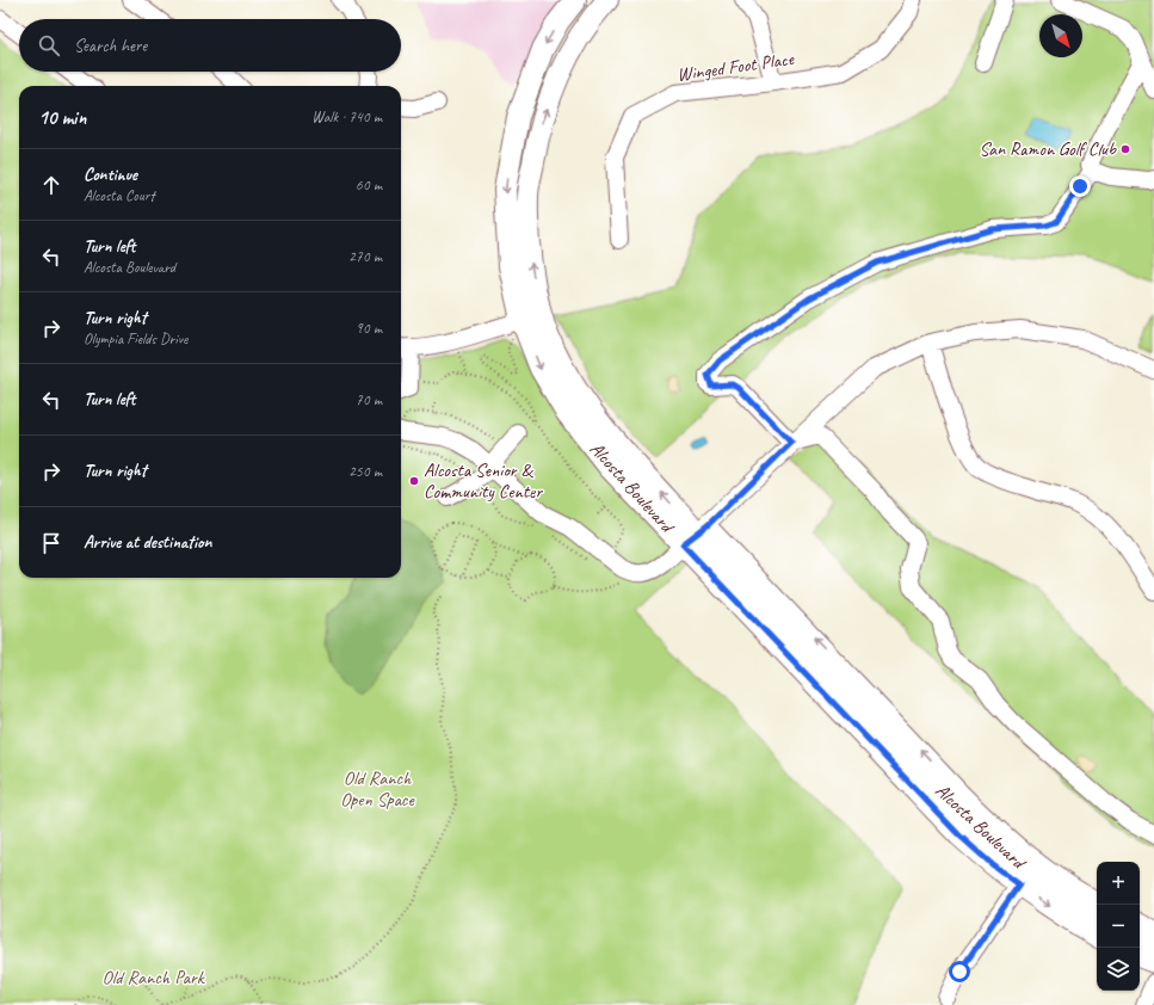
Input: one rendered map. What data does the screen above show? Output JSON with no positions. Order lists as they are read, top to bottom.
{
  "streets": {
    "main road": ["Alcosta Boulevard"],
    "street": ["Winged Foot Place"]
  },
  "parks": ["Old Ranch Open Space", "Old Ranch Park"],
  "places": ["San Ramon Golf Club", "Alcosta Senior & Community Center"],
  "north": "bottom right",
  "page": {
    "search": "Search here",
    "heading": ["10 min", "Walk · 740 m"],
    "list": [
      ["Continue", "Alcosta Court", "60 m"],
      ["Turn left", "Alcosta Boulevard", "270 m"],
      ["Turn right", "Olympia Fields Drive", "90 m"],
      ["Turn left", "70 m"],
      ["Turn right", "250 m"],
      "Arrive at destination"
    ],
    "map_buttons": ["+", "−"]
  }
}
